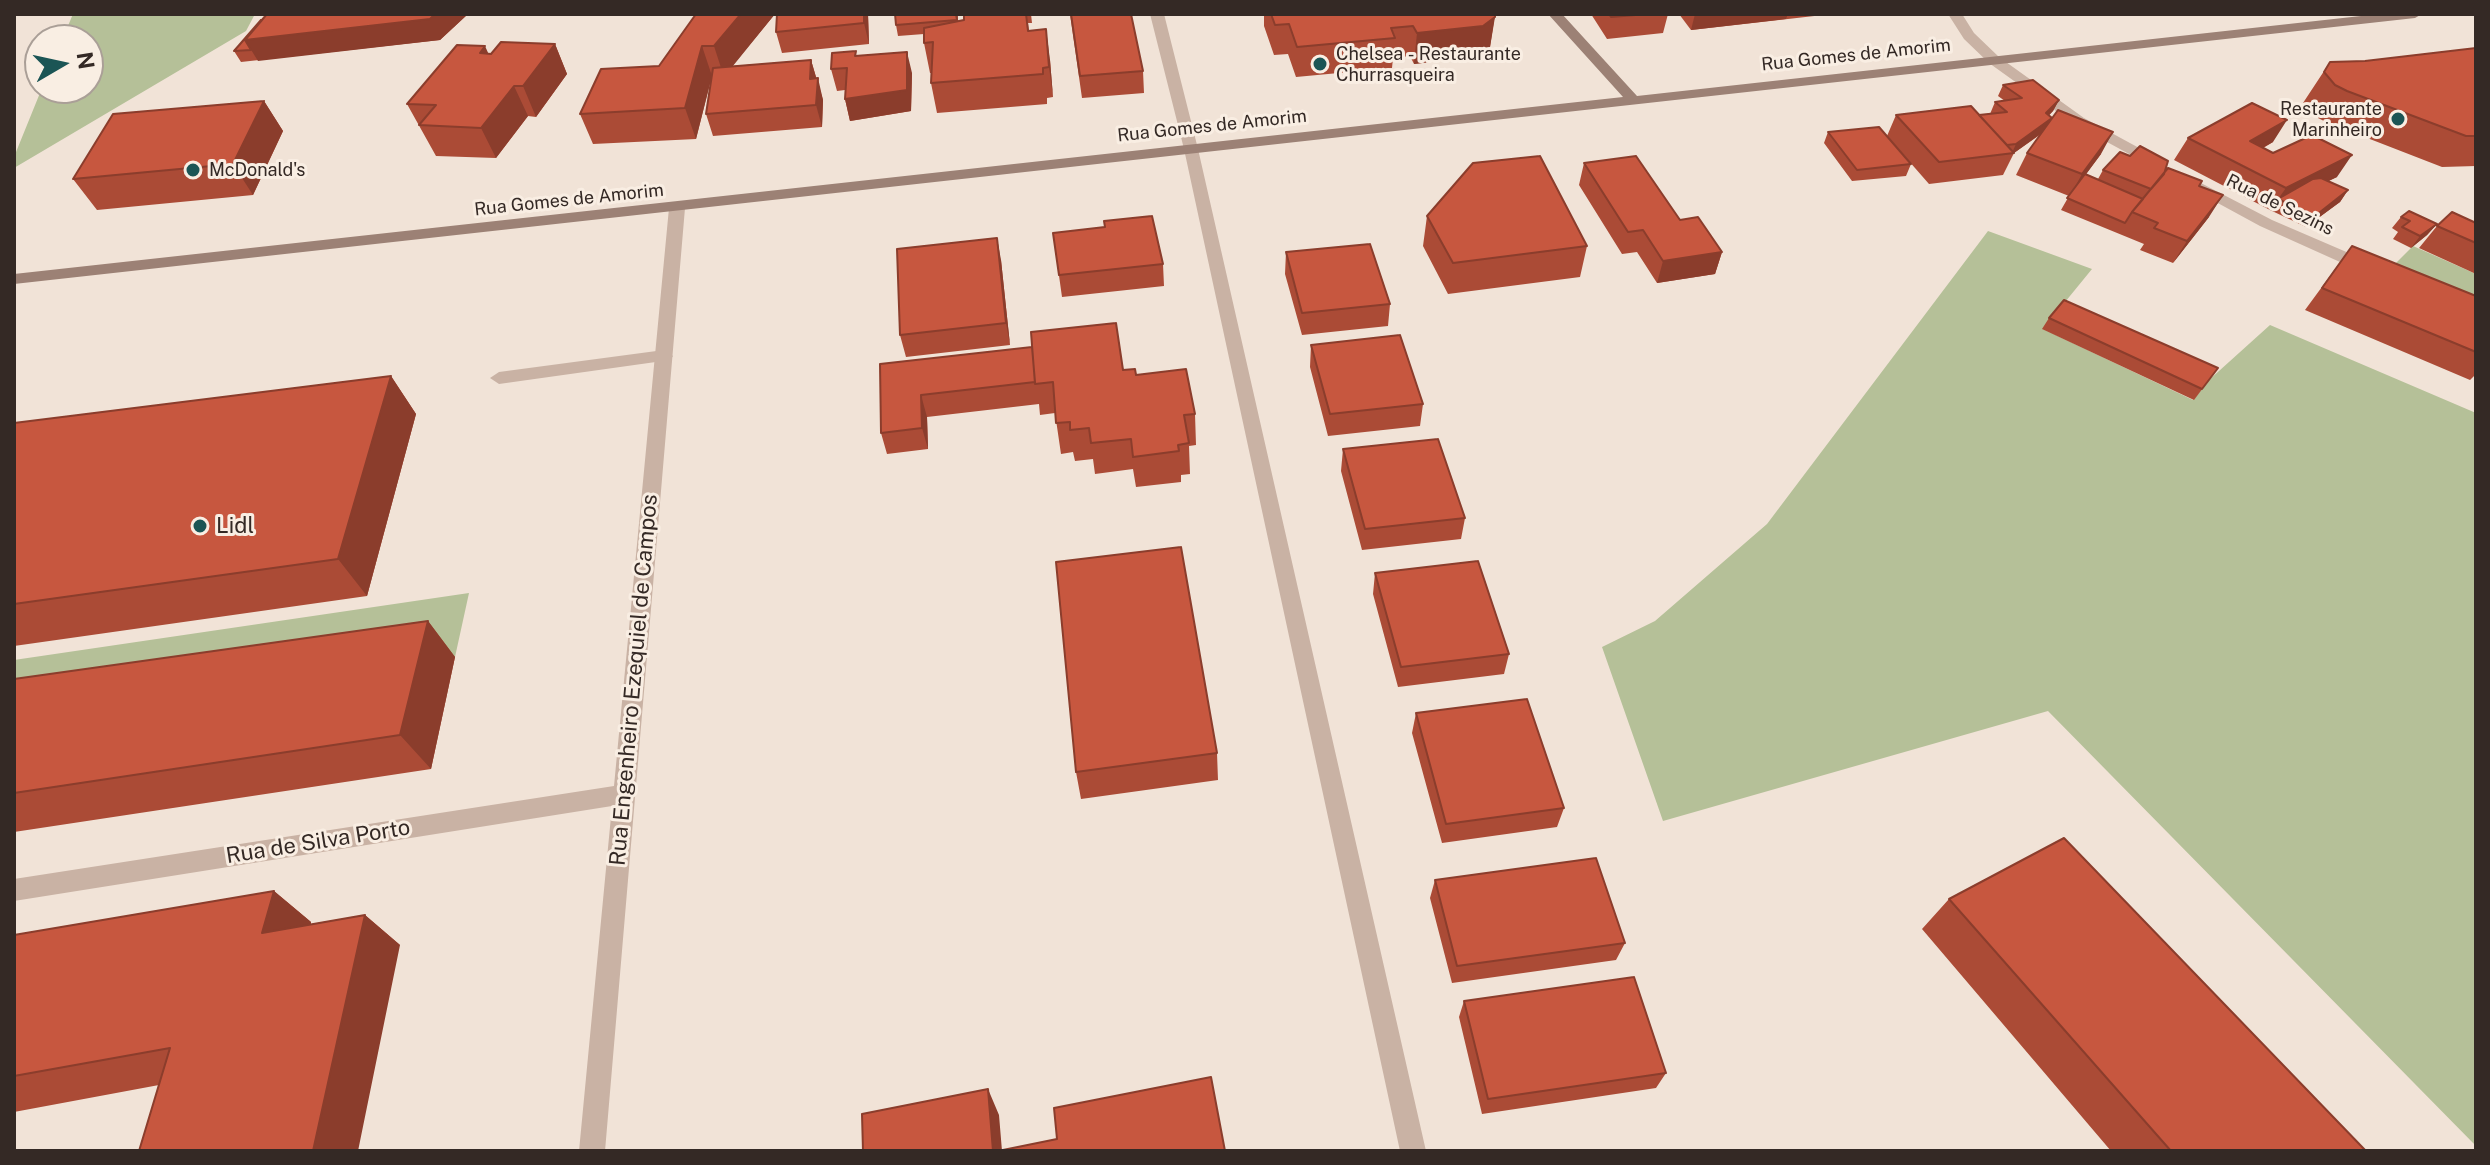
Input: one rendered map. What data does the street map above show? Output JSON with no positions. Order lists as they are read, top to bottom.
{
  "streets": {
    "main road": ["Rua Gomes de Amorim"],
    "street": ["Rua de Sezins", "Rua Engenheiro Ezequiel de Campos", "Rua de Silva Porto"]
  },
  "crossings": [
    ["Rua Gomes de Amorim", "Rua de Sezins"],
    ["Rua Gomes de Amorim", "Rua Engenheiro Ezequiel de Campos"],
    ["Rua Engenheiro Ezequiel de Campos", "Rua de Silva Porto"]
  ],
  "places": [
    "Chelsea - Restaurante Churrasqueira",
    "Restaurante Marinheiro",
    "McDonald's",
    "Lidl"
  ],
  "north": "right"
}
